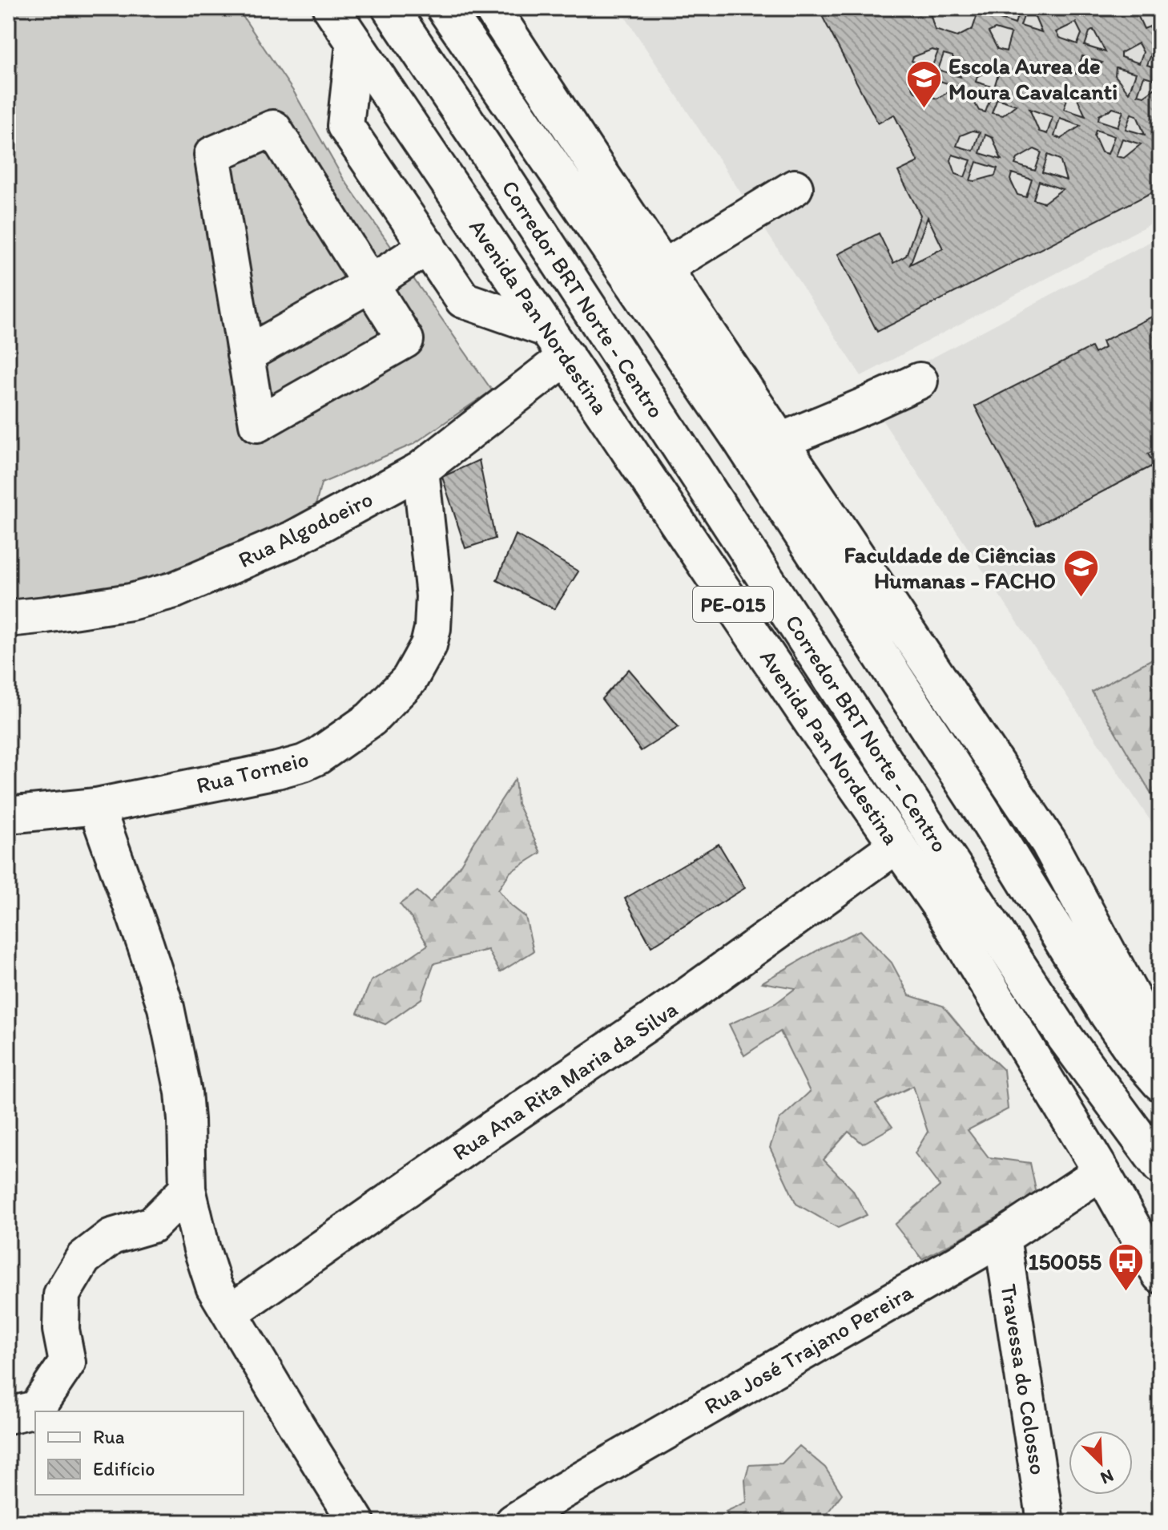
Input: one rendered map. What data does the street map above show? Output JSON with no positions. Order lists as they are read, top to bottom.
{
  "streets": {
    "main road": [
      "Corredor BRT Norte - Centro",
      "Avenida Pan Nordestina",
      "Rua Algodoeiro",
      "PE-015",
      "Rua Torneio",
      "Rua Ana Rita Maria da Silva",
      "Rua José Trajano Pereira",
      "Travessa do Colosso"
    ]
  },
  "crossings": [
    ["Avenida Pan Nordestina", "Rua Algodoeiro"],
    ["Avenida Pan Nordestina", "Rua Ana Rita Maria da Silva"],
    ["Avenida Pan Nordestina", "Rua José Trajano Pereira"],
    ["Rua Algodoeiro", "Rua Torneio"],
    ["Rua José Trajano Pereira", "Travessa do Colosso"]
  ],
  "places": {
    "school or university": ["Escola Aurea de Moura Cavalcanti", "Faculdade de Ciências Humanas - FACHO"],
    "bus stop": ["150055"]
  },
  "legend": ["Rua", "Edifício"],
  "north": "bottom right"
}
